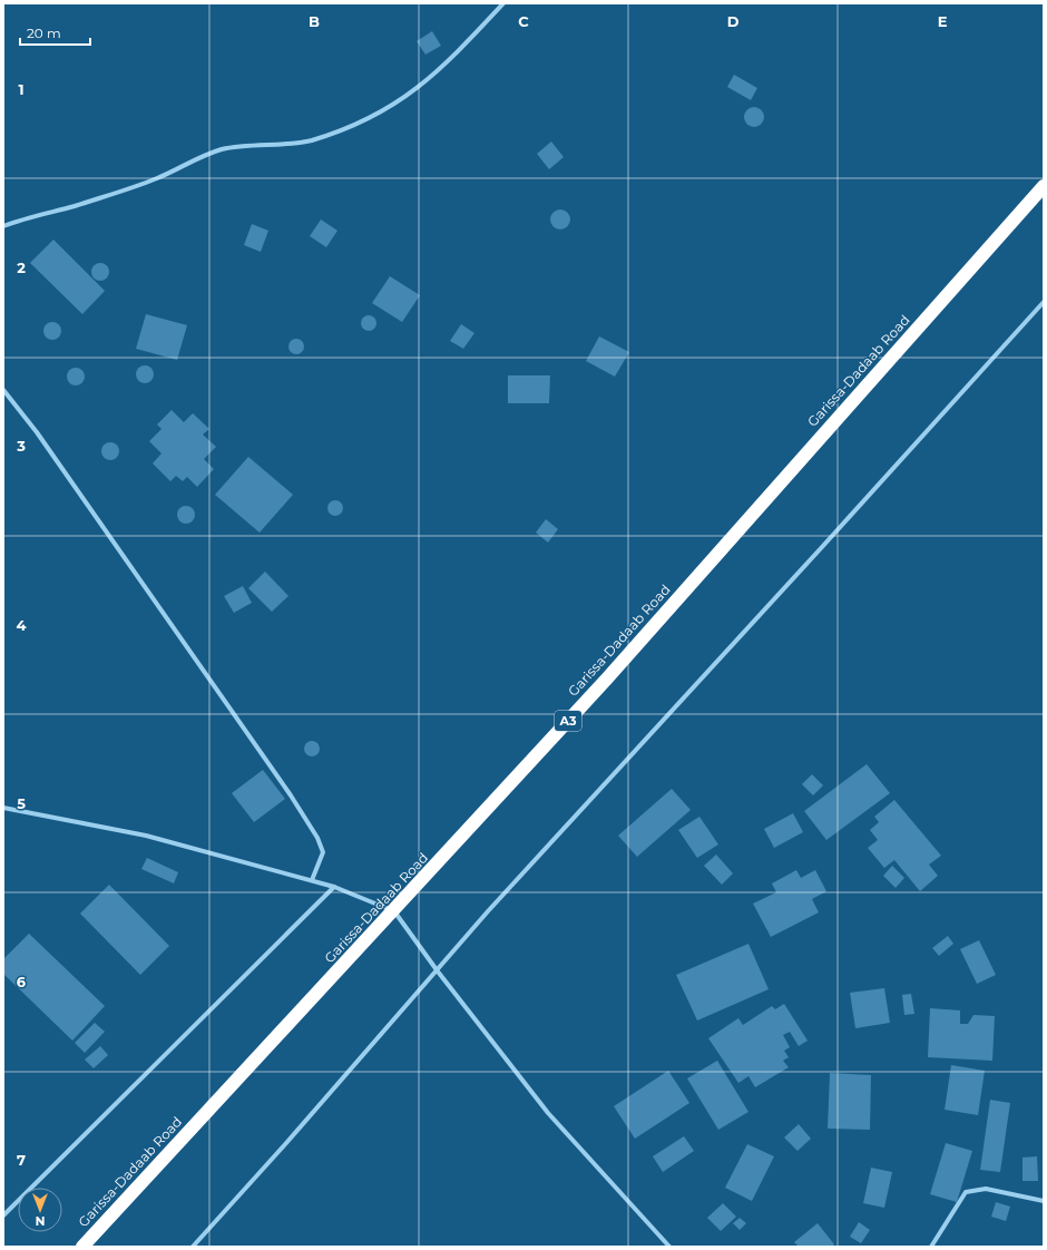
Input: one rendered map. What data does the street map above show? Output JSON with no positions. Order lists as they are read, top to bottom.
{
  "streets": {
    "highway": ["Garissa-Dadaab Road", "A3"]
  },
  "scale_bar": "20 m",
  "north": "bottom",
  "grid": {
    "columns": [
      "B",
      "C",
      "D",
      "E"
    ],
    "rows": [
      "1",
      "2",
      "3",
      "4",
      "5",
      "6",
      "7"
    ]
  }
}
